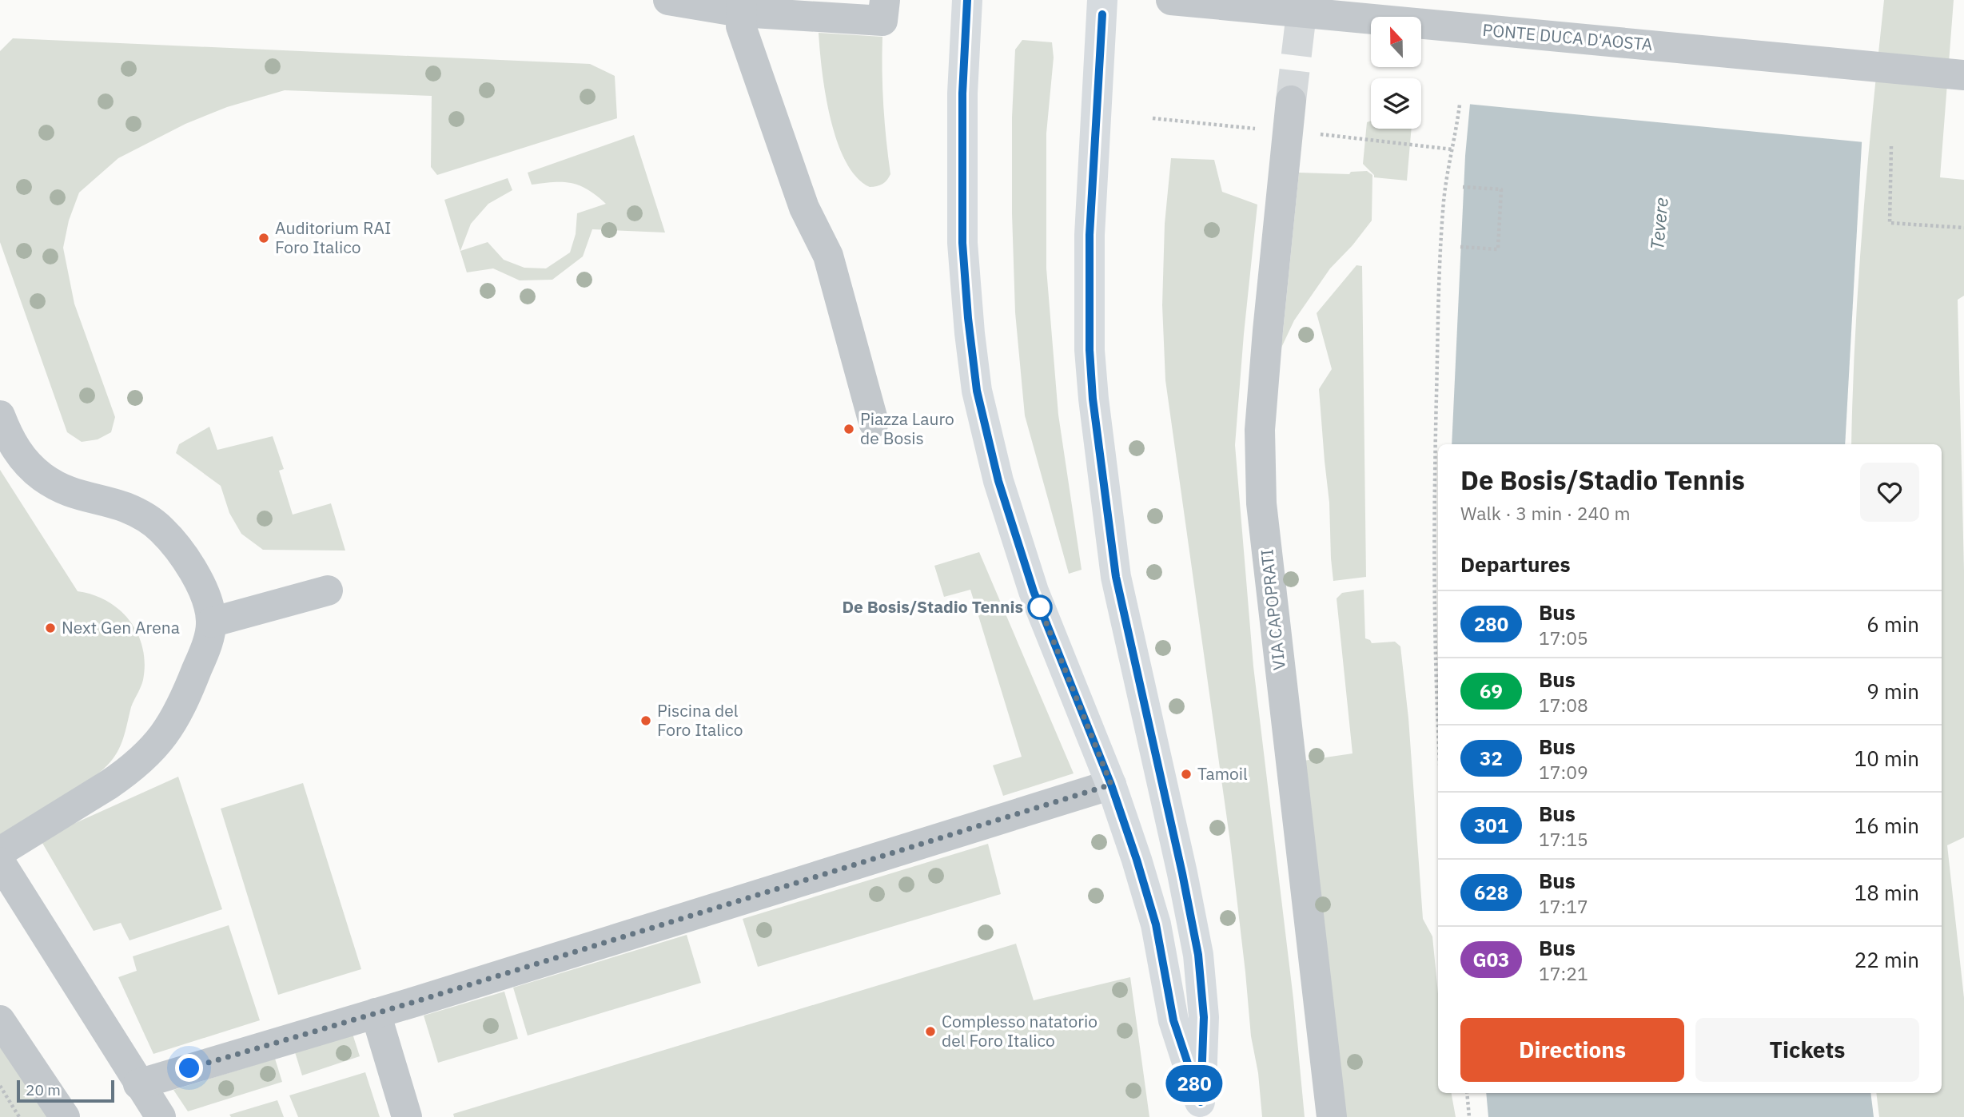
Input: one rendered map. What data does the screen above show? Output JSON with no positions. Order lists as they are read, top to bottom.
{
  "streets": {
    "street": ["PONTE DUCA D'AOSTA", "VIA CAPOPRATI"]
  },
  "water": ["Tevere"],
  "places": [
    "Auditorium RAI Foro Italico",
    "Piazza Lauro de Bosis",
    "De Bosis/Stadio Tennis",
    "Next Gen Arena",
    "Piscina del Foro Italico",
    "Tamoil",
    "Complesso natatorio del Foro Italico"
  ],
  "lines": ["bus line 280"],
  "scale_bar": "20 m",
  "north": "top",
  "page": {
    "on_map": "280",
    "heading": [
      ["De Bosis/Stadio Tennis", "Walk · 3 min · 240 m"],
      "Departures"
    ],
    "list": [
      {
        "mark": "280",
        "name": "Bus",
        "note": "17:05",
        "value": "6 min"
      },
      {
        "mark": "69",
        "name": "Bus",
        "note": "17:08",
        "value": "9 min"
      },
      {
        "mark": "32",
        "name": "Bus",
        "note": "17:09",
        "value": "10 min"
      },
      {
        "mark": "301",
        "name": "Bus",
        "note": "17:15",
        "value": "16 min"
      },
      {
        "mark": "628",
        "name": "Bus",
        "note": "17:17",
        "value": "18 min"
      },
      {
        "mark": "G03",
        "name": "Bus",
        "note": "17:21",
        "value": "22 min"
      }
    ],
    "buttons": ["Directions", "Tickets"],
    "scale": "20 m"
  }
}
